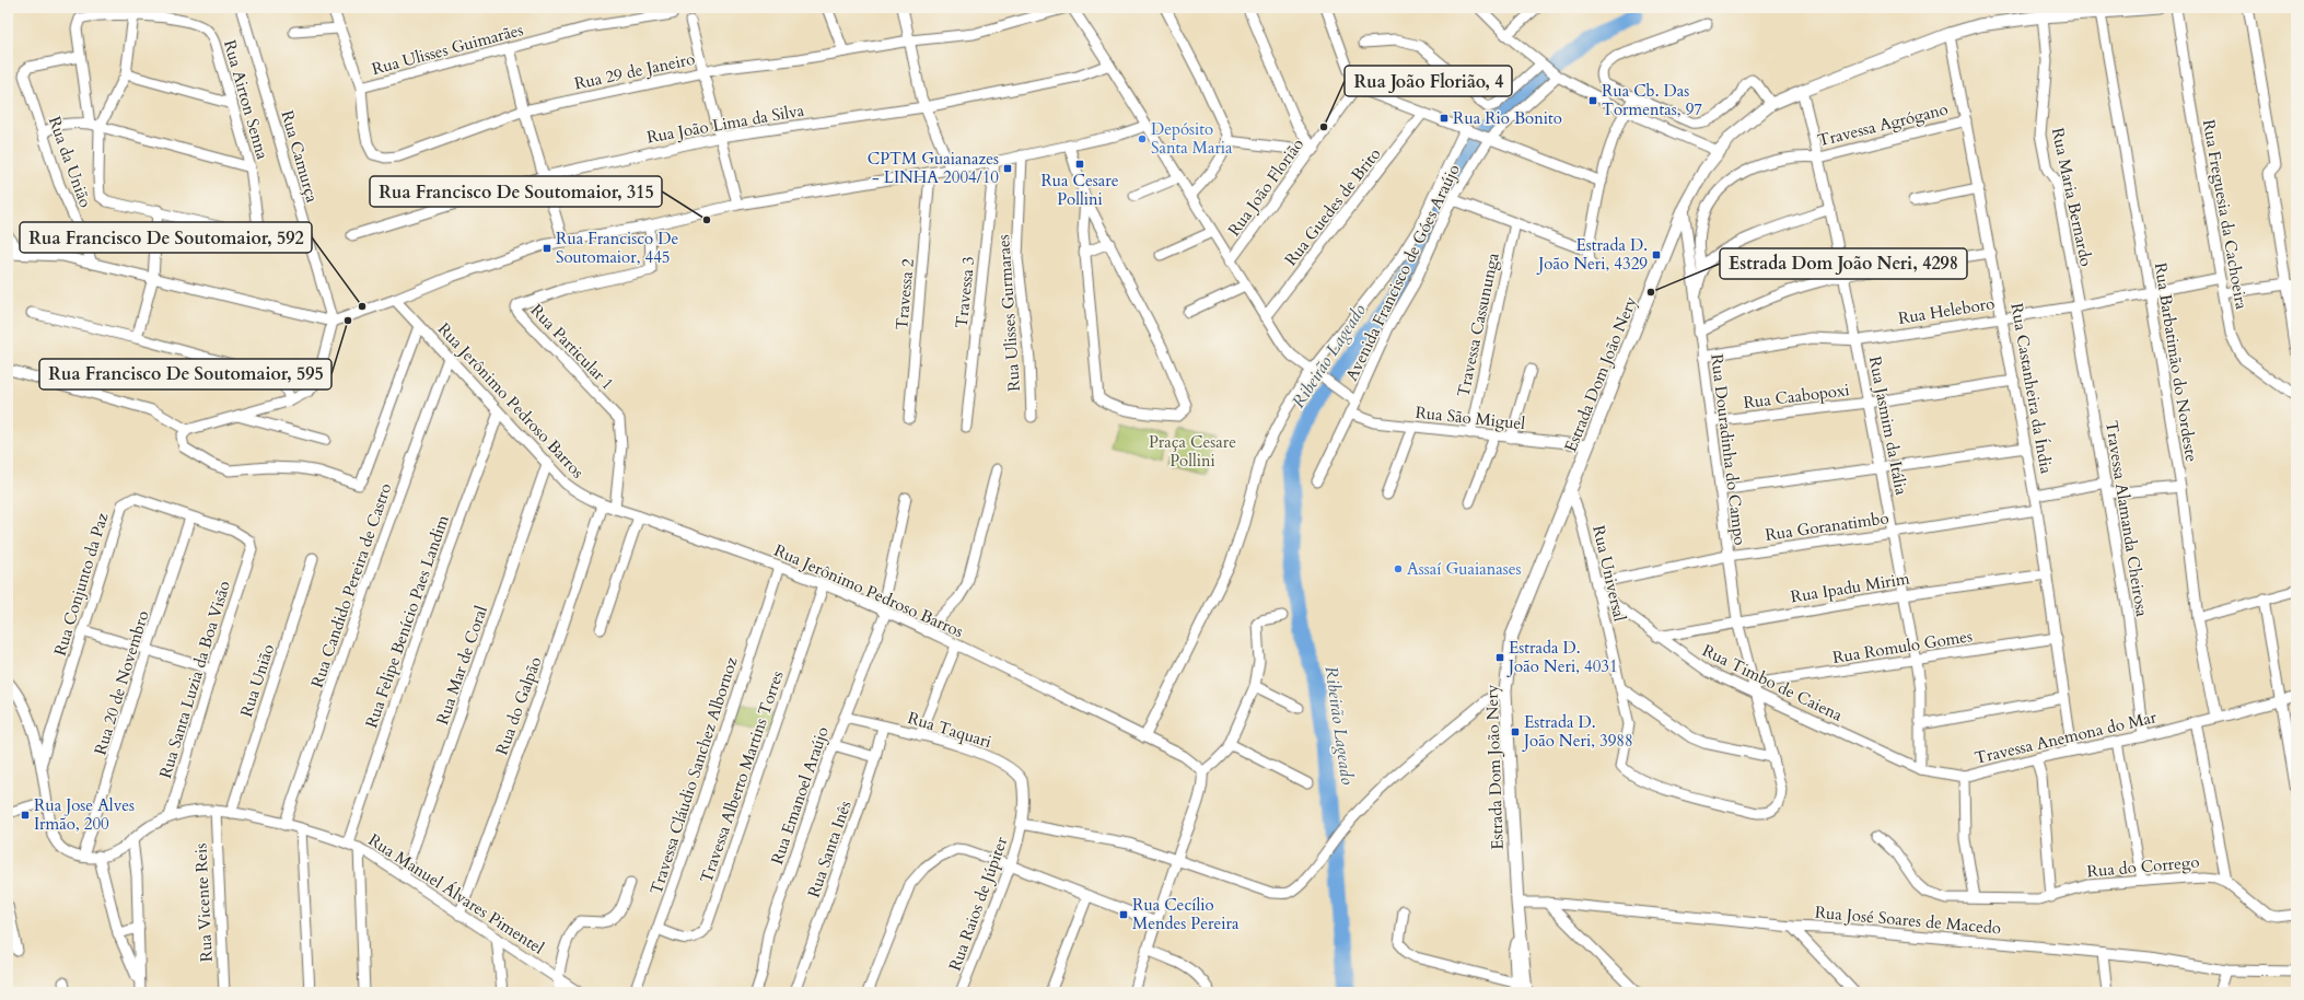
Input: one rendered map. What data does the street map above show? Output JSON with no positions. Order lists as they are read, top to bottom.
{
  "streets": {
    "main road": ["Estrada Dom João Nery"],
    "street": [
      "Rua Ulisses Guimarães",
      "Rua 29 de Janeiro",
      "Rua Airton Senna",
      "Rua João Lima da Silva",
      "Travessa Agrógano",
      "Rua Camurça",
      "Rua da União",
      "Rua João Florião",
      "Rua Maria Bernardo",
      "Rua Guedes de Brito",
      "Rua Freguesia da Cachoeira",
      "Avenida Francisco de Góes Araújo",
      "Travessa 3",
      "Travessa 2",
      "Rua Heleboro",
      "Rua Ulisses Gurmaraes",
      "Travessa Cassununga",
      "Rua Particular 1",
      "Rua Barbatimão do Nordeste",
      "Rua Castanheira da Índia",
      "Rua Caabopoxi",
      "Rua Jerônimo Pedroso Barros",
      "Rua São Miguel",
      "Rua Jasmim da Itália",
      "Rua Douradinha do Campo",
      "Travessa Alamanda Cheirosa",
      "Rua Goranatimbo",
      "Rua Universal",
      "Rua Conjunto da Paz",
      "Rua Candido Pereira de Castro",
      "Rua Ipadu Mirim",
      "Rua Felipe Benício Paes Landim",
      "Rua Romulo Gomes",
      "Rua Mar de Coral",
      "Rua Santa Luzia da Boa Visão",
      "Rua União",
      "Rua 20 de Novembro",
      "Rua Timbo de Caiena",
      "Rua do Galpão",
      "Rua Taquari",
      "Travessa Anemona do Mar",
      "Travessa Cláudio Sanchez Albornoz",
      "Travessa Alberto Martins Torres",
      "Rua Emanoel Araújo",
      "Rua Santa Inês",
      "Rua do Corrego",
      "Rua Manuel Álvares Pimentel",
      "Rua Vicente Reis",
      "Rua Raios de Júpiter",
      "Rua José Soares de Macedo"
    ]
  },
  "crossings": [
    ["Rua Ulisses Guimarães", "Rua 29 de Janeiro"],
    ["Rua Airton Senna", "Rua da União"],
    ["Travessa Agrógano", "Rua Castanheira da Índia"],
    ["Travessa Agrógano", "Rua Jasmim da Itália"],
    ["Rua Maria Bernardo", "Rua Heleboro"],
    ["Rua Maria Bernardo", "Estrada Dom João Nery"],
    ["Rua Maria Bernardo", "Travessa Alamanda Cheirosa"],
    ["Rua Freguesia da Cachoeira", "Rua Heleboro"],
    ["Avenida Francisco de Góes Araújo", "Rua Jerônimo Pedroso Barros"],
    ["Avenida Francisco de Góes Araújo", "Rua São Miguel"],
    ["Rua Heleboro", "Rua Barbatimão do Nordeste"],
    ["Rua Heleboro", "Rua Castanheira da Índia"],
    ["Rua Heleboro", "Rua Jasmim da Itália"],
    ["Rua Heleboro", "Rua Douradinha do Campo"],
    ["Rua Heleboro", "Travessa Alamanda Cheirosa"],
    ["Travessa Cassununga", "Rua São Miguel"],
    ["Rua Particular 1", "Rua Jerônimo Pedroso Barros"],
    ["Rua Barbatimão do Nordeste", "Estrada Dom João Nery"],
    ["Rua Barbatimão do Nordeste", "Travessa Anemona do Mar"],
    ["Estrada Dom João Nery", "Rua Castanheira da Índia"],
    ["Estrada Dom João Nery", "Rua São Miguel"],
    ["Estrada Dom João Nery", "Rua Jasmim da Itália"],
    ["Estrada Dom João Nery", "Rua Douradinha do Campo"],
    ["Estrada Dom João Nery", "Rua Universal"],
    ["Estrada Dom João Nery", "Rua José Soares de Macedo"],
    ["Rua Castanheira da Índia", "Rua Caabopoxi"],
    ["Rua Castanheira da Índia", "Rua Goranatimbo"],
    ["Rua Castanheira da Índia", "Rua Ipadu Mirim"],
    ["Rua Castanheira da Índia", "Rua Romulo Gomes"],
    ["Rua Castanheira da Índia", "Travessa Anemona do Mar"],
    ["Rua Caabopoxi", "Rua Jasmim da Itália"],
    ["Rua Caabopoxi", "Rua Douradinha do Campo"],
    ["Rua Jerônimo Pedroso Barros", "Rua Candido Pereira de Castro"],
    ["Rua Jerônimo Pedroso Barros", "Rua Felipe Benício Paes Landim"],
    ["Rua Jerônimo Pedroso Barros", "Rua Mar de Coral"],
    ["Rua Jerônimo Pedroso Barros", "Rua do Galpão"],
    ["Rua Jerônimo Pedroso Barros", "Travessa Cláudio Sanchez Albornoz"],
    ["Rua Jerônimo Pedroso Barros", "Travessa Alberto Martins Torres"],
    ["Rua Jerônimo Pedroso Barros", "Rua Emanoel Araújo"],
    ["Rua Jasmim da Itália", "Rua Goranatimbo"],
    ["Rua Jasmim da Itália", "Rua Ipadu Mirim"],
    ["Rua Jasmim da Itália", "Rua Romulo Gomes"],
    ["Rua Jasmim da Itália", "Rua Timbo de Caiena"],
    ["Rua Jasmim da Itália", "Travessa Anemona do Mar"],
    ["Rua Douradinha do Campo", "Rua Goranatimbo"],
    ["Rua Douradinha do Campo", "Rua Universal"],
    ["Rua Douradinha do Campo", "Rua Ipadu Mirim"],
    ["Rua Douradinha do Campo", "Rua Romulo Gomes"],
    ["Rua Douradinha do Campo", "Rua Timbo de Caiena"],
    ["Travessa Alamanda Cheirosa", "Travessa Anemona do Mar"],
    ["Rua Goranatimbo", "Rua Universal"],
    ["Rua Goranatimbo", "Rua Timbo de Caiena"],
    ["Rua Universal", "Rua Timbo de Caiena"],
    ["Rua Conjunto da Paz", "Rua Santa Luzia da Boa Visão"],
    ["Rua Conjunto da Paz", "Rua 20 de Novembro"],
    ["Rua Conjunto da Paz", "Rua Manuel Álvares Pimentel"],
    ["Rua Candido Pereira de Castro", "Rua Manuel Álvares Pimentel"],
    ["Rua Ipadu Mirim", "Rua Timbo de Caiena"],
    ["Rua Felipe Benício Paes Landim", "Rua Manuel Álvares Pimentel"],
    ["Rua Romulo Gomes", "Rua Timbo de Caiena"],
    ["Rua Mar de Coral", "Rua Manuel Álvares Pimentel"],
    ["Rua Santa Luzia da Boa Visão", "Rua Manuel Álvares Pimentel"],
    ["Rua União", "Rua Manuel Álvares Pimentel"],
    ["Rua 20 de Novembro", "Rua Manuel Álvares Pimentel"],
    ["Rua Timbo de Caiena", "Travessa Anemona do Mar"],
    ["Rua do Galpão", "Rua Manuel Álvares Pimentel"],
    ["Rua Taquari", "Rua Emanoel Araújo"],
    ["Rua Taquari", "Rua Santa Inês"],
    ["Rua Taquari", "Rua Raios de Júpiter"],
    ["Travessa Cláudio Sanchez Albornoz", "Travessa Alberto Martins Torres"],
    ["Rua Manuel Álvares Pimentel", "Rua Vicente Reis"]
  ],
  "water": ["Ribeirão Lageado"],
  "parks": ["Praça Cesare Pollini"],
  "places": {
    "transit": [
      "Rua Cb. Das Tormentas, 97",
      "Rua Rio Bonito",
      "Rua Cesare Pollini",
      "CPTM Guaianazes - LINHA 2004/10",
      "Rua Francisco De Soutomaior, 445",
      "Estrada D. João Neri, 4329",
      "Estrada D. João Neri, 4031",
      "Estrada D. João Neri, 3988",
      "Rua Jose Alves Irmão, 200",
      "Rua Cecílio Mendes Pereira"
    ],
    "other": [
      "Rua João Florião, 4",
      "Depósito Santa Maria",
      "Rua Francisco De Soutomaior, 315",
      "Estrada Dom João Neri, 4298",
      "Rua Francisco De Soutomaior, 592",
      "Rua Francisco De Soutomaior, 595",
      "Assaí Guaianases"
    ]
  }
}
